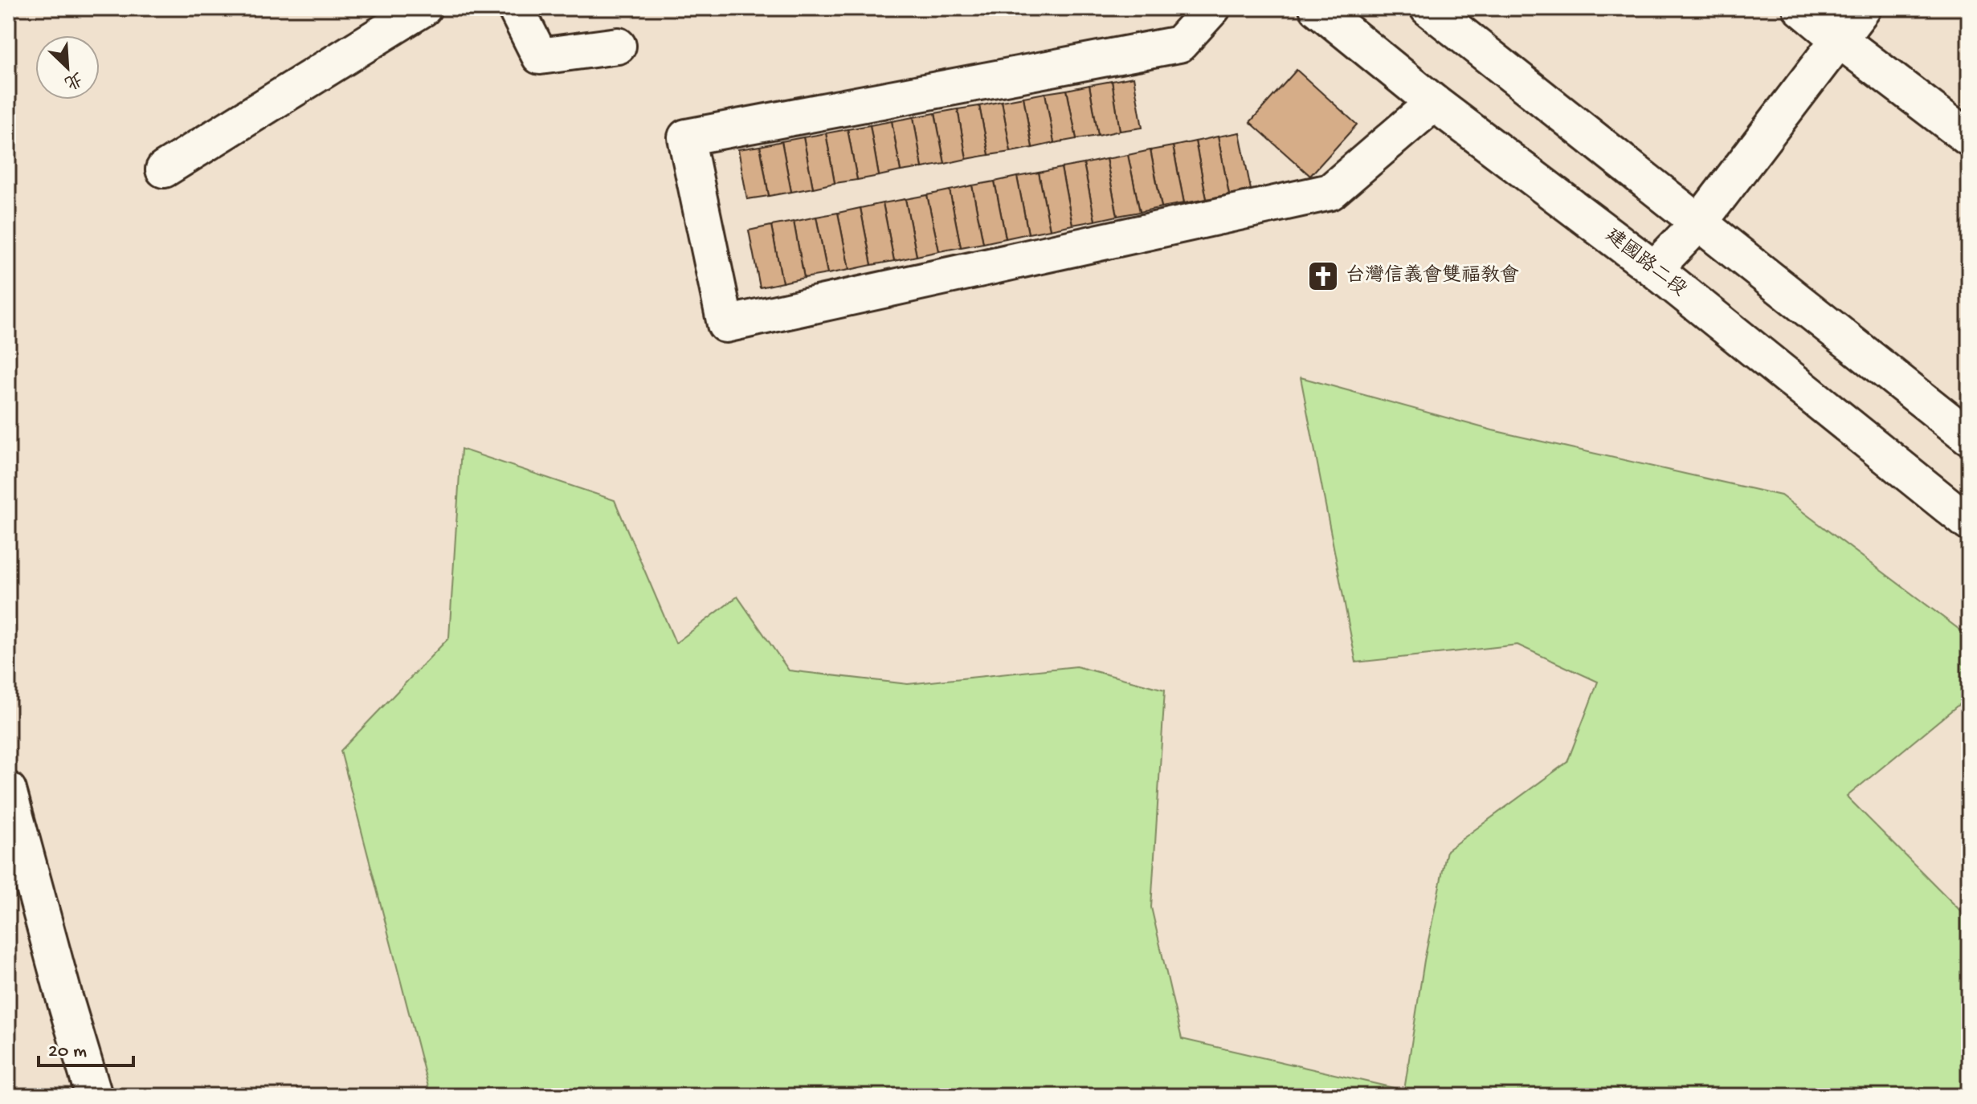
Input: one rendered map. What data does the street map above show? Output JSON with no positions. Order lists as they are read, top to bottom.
{
  "streets": {
    "main road": ["建國路二段"]
  },
  "places": {
    "church": ["台灣信義會雙福教會"]
  },
  "scale_bar": "20 m",
  "north": "bottom right"
}
